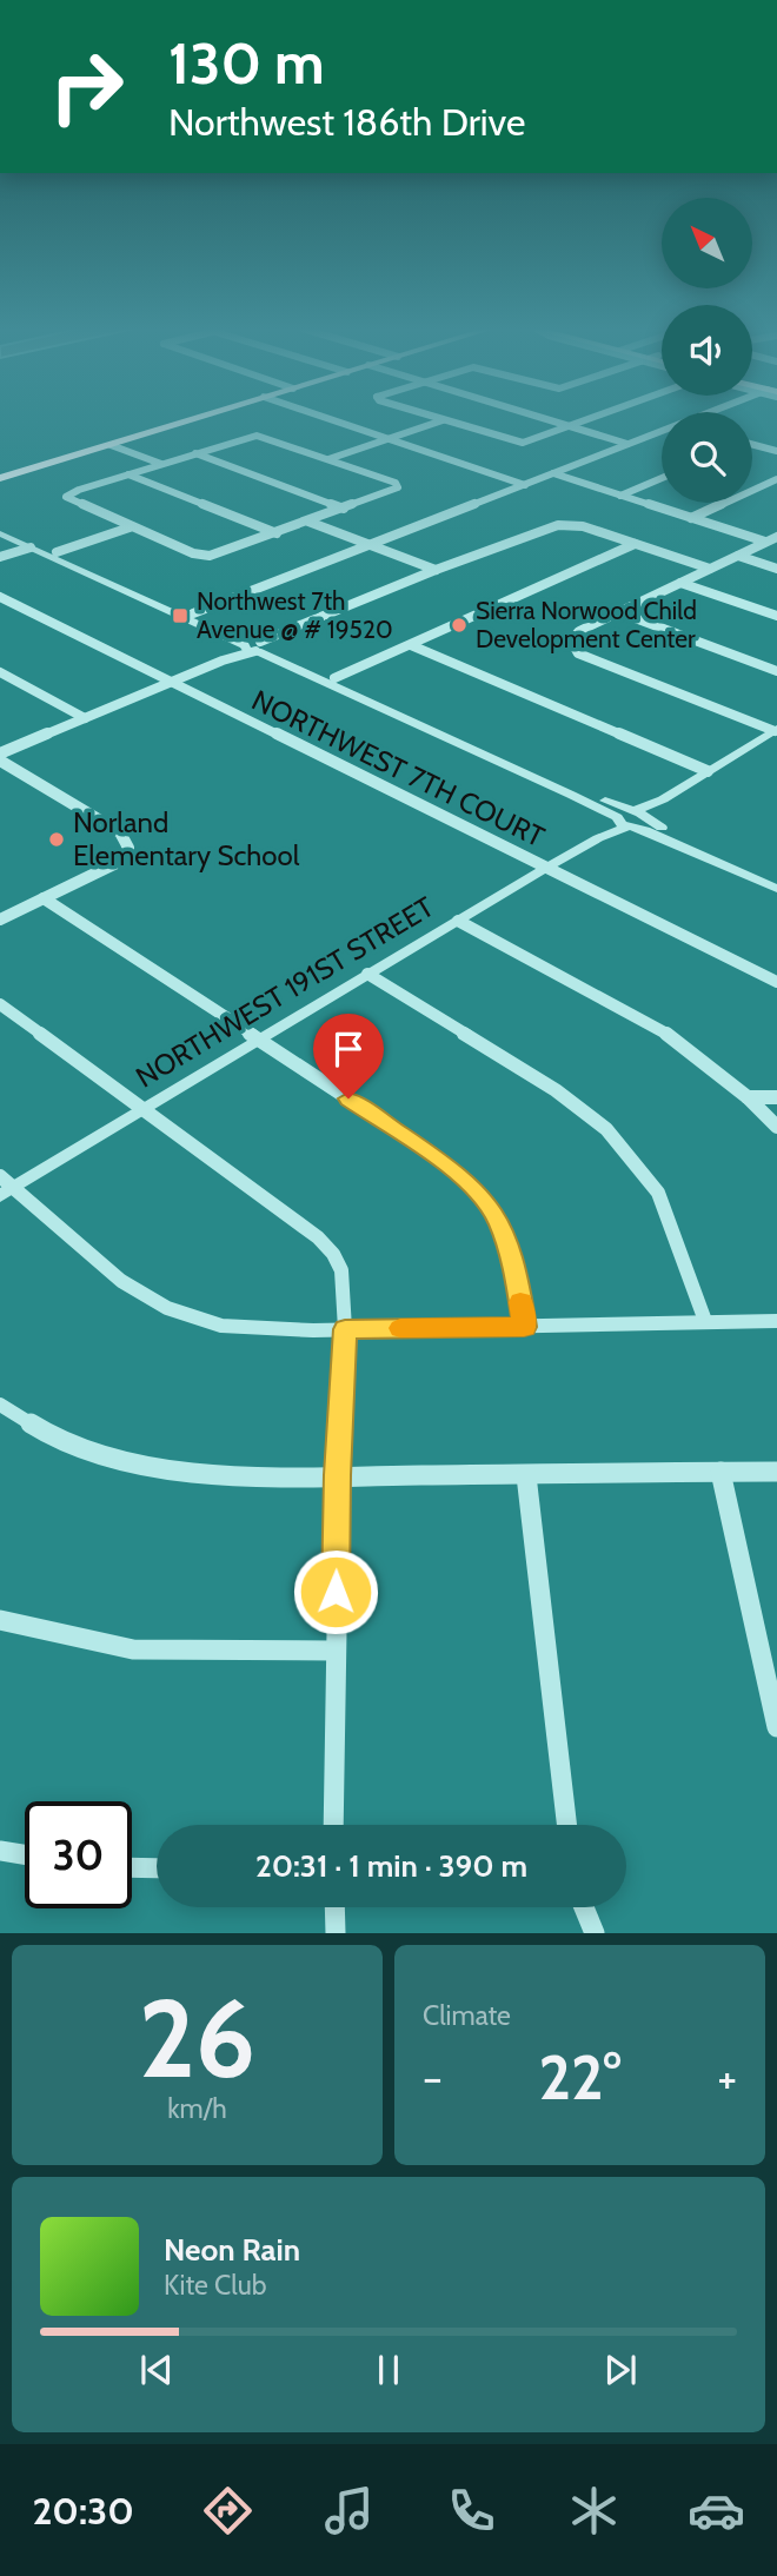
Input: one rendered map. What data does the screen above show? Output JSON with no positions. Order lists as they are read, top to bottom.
{
  "streets": {
    "street": ["NORTHWEST 7TH COURT", "NORTHWEST 191ST STREET"]
  },
  "crossings": [
    ["NORTHWEST 7TH COURT", "NORTHWEST 191ST STREET"]
  ],
  "places": {
    "transit": ["Northwest 7th Avenue @ # 19520"],
    "other": ["Sierra Norwood Child Development Center", "Norland Elementary School"]
  },
  "north": "top left",
  "page": {
    "turn": ["130 m", "Northwest 186th Drive"],
    "limit": "30",
    "trip": "20:31 · 1 min · 390 m",
    "tile": [
      ["26", "km/h"],
      "Climate"
    ],
    "heat": ["−", "22°", "+"],
    "song": ["Neon Rain", "Kite Club"],
    "tabs": "20:30"
  }
}
